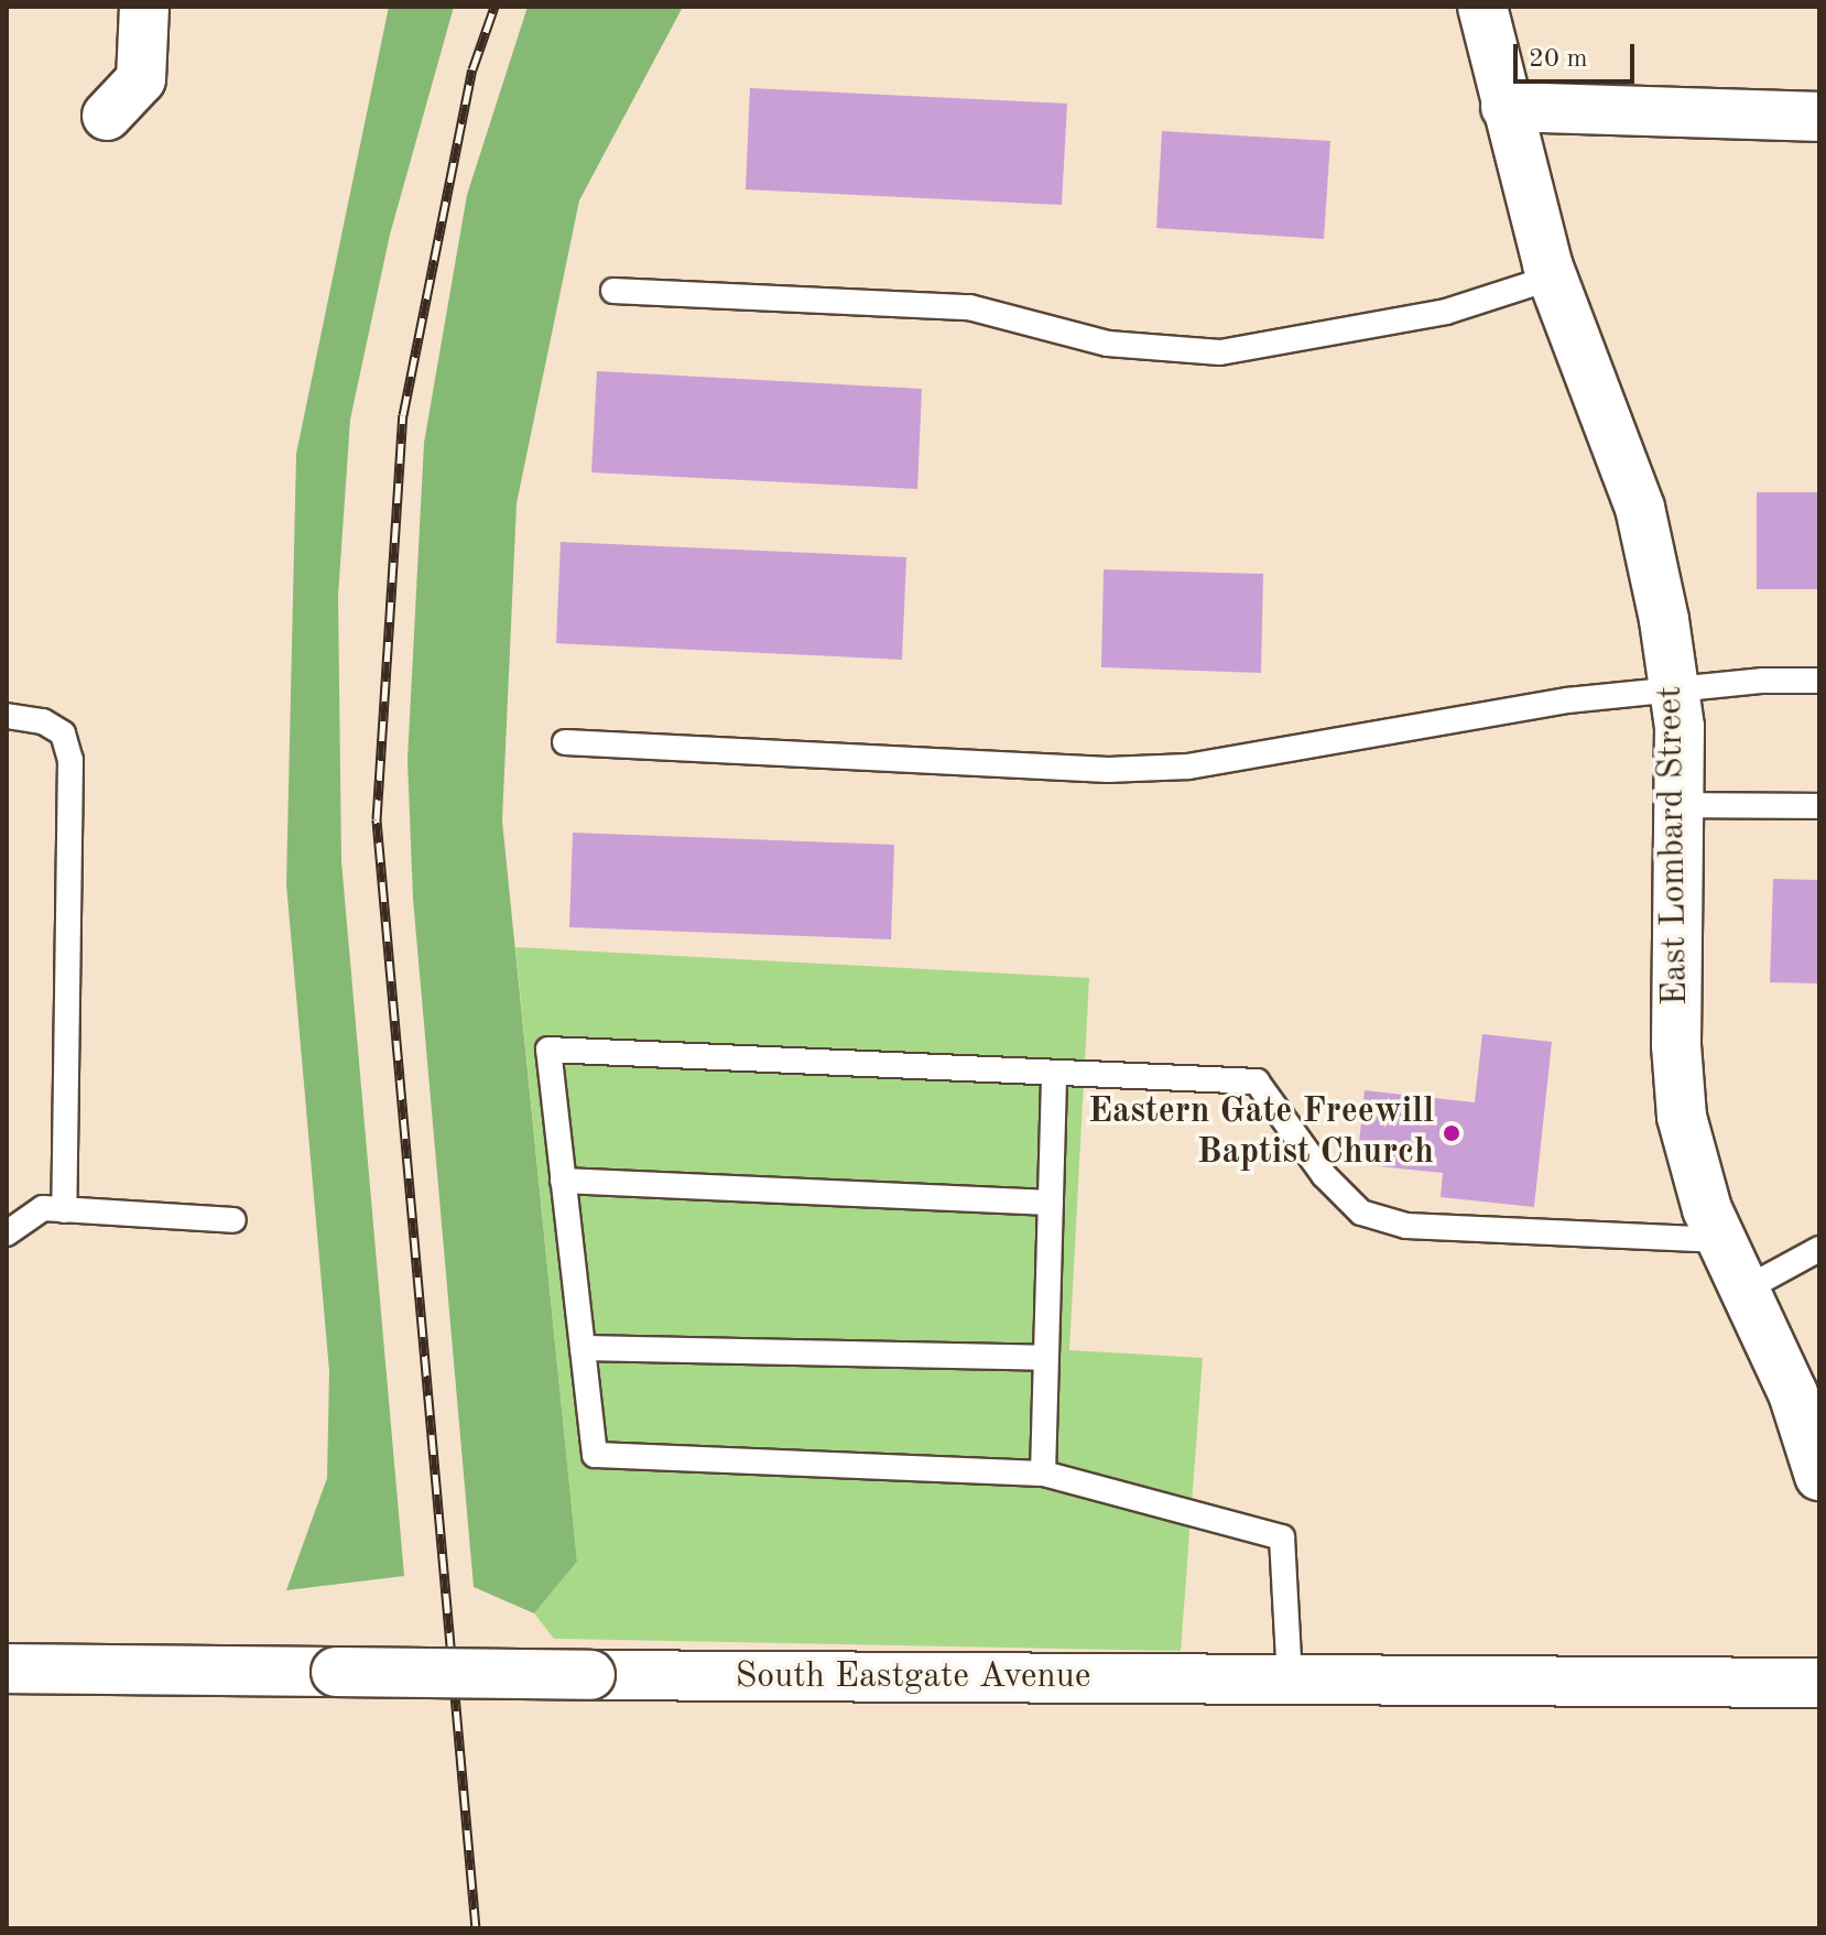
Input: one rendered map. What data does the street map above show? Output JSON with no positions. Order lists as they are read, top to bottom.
{
  "streets": {
    "street": ["East Lombard Street", "South Eastgate Avenue"]
  },
  "places": ["Eastern Gate Freewill Baptist Church"],
  "scale_bar": "20 m"
}
